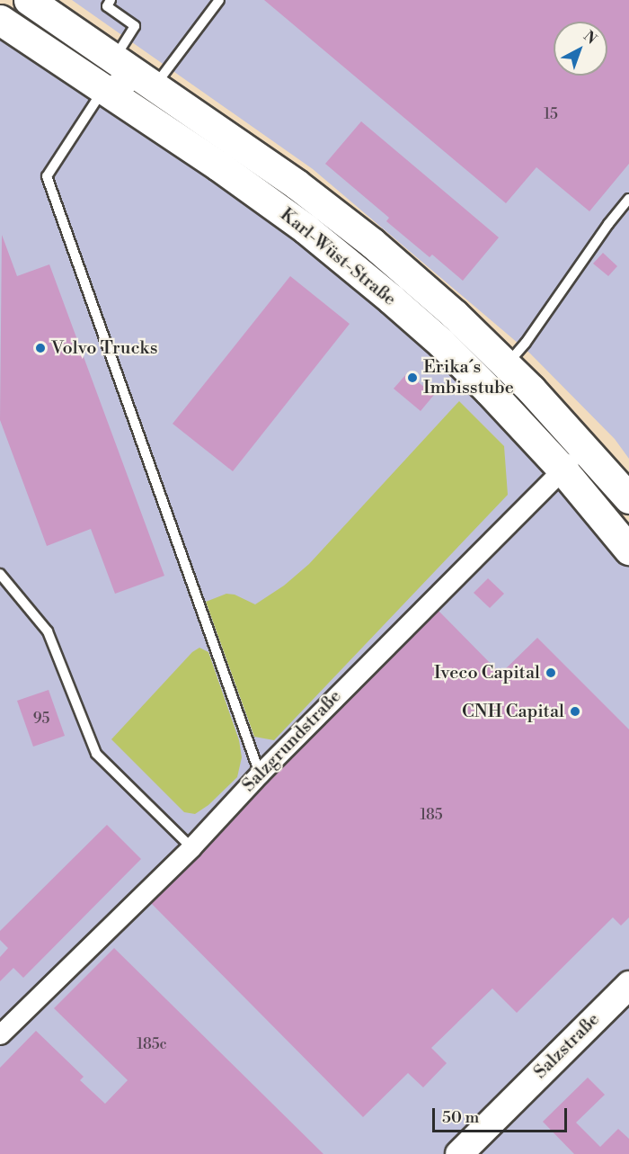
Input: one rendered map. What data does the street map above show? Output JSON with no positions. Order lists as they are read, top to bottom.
{
  "streets": {
    "main road": ["Karl-Wüst-Straße"],
    "street": ["Salzgrundstraße", "Salzstraße"]
  },
  "crossings": [
    ["Karl-Wüst-Straße", "Salzgrundstraße"]
  ],
  "places": [
    "Volvo Trucks",
    "Erika´s Imbisstube",
    "Iveco Capital",
    "CNH Capital"
  ],
  "house_numbers": [
    "15",
    "95",
    "185",
    "185c"
  ],
  "scale_bar": "50 m",
  "north": "top right"
}
